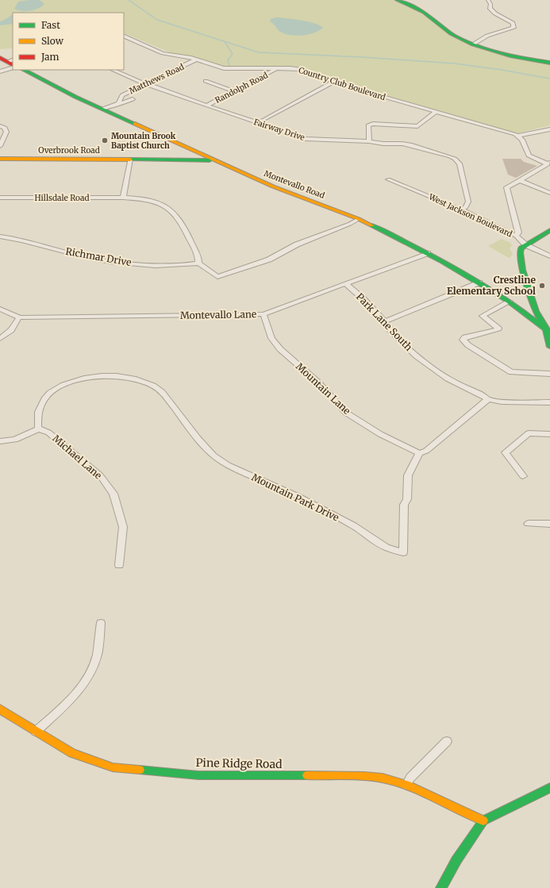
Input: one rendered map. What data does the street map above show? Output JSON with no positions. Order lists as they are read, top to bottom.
{
  "streets": {
    "main road": ["Overbrook Road", "Montevallo Road", "Pine Ridge Road"],
    "street": [
      "Matthews Road",
      "Country Club Boulevard",
      "Randolph Road",
      "Fairway Drive",
      "Hillsdale Road",
      "West Jackson Boulevard",
      "Richmar Drive",
      "Montevallo Lane",
      "Park Lane South",
      "Mountain Lane",
      "Michael Lane",
      "Mountain Park Drive"
    ]
  },
  "crossings": [
    ["Matthews Road", "Country Club Boulevard"],
    ["Matthews Road", "Fairway Drive"],
    ["Matthews Road", "Montevallo Road"],
    ["Country Club Boulevard", "Randolph Road"],
    ["Randolph Road", "Fairway Drive"],
    ["Fairway Drive", "West Jackson Boulevard"],
    ["Overbrook Road", "Montevallo Road"],
    ["Montevallo Road", "Montevallo Lane"],
    ["Montevallo Lane", "Park Lane South"],
    ["Montevallo Lane", "Mountain Lane"],
    ["Mountain Lane", "Mountain Park Drive"],
    ["Michael Lane", "Mountain Park Drive"]
  ],
  "places": ["Mountain Brook Baptist Church", "Crestline Elementary School"],
  "legend": ["Fast", "Slow", "Jam"]
}
